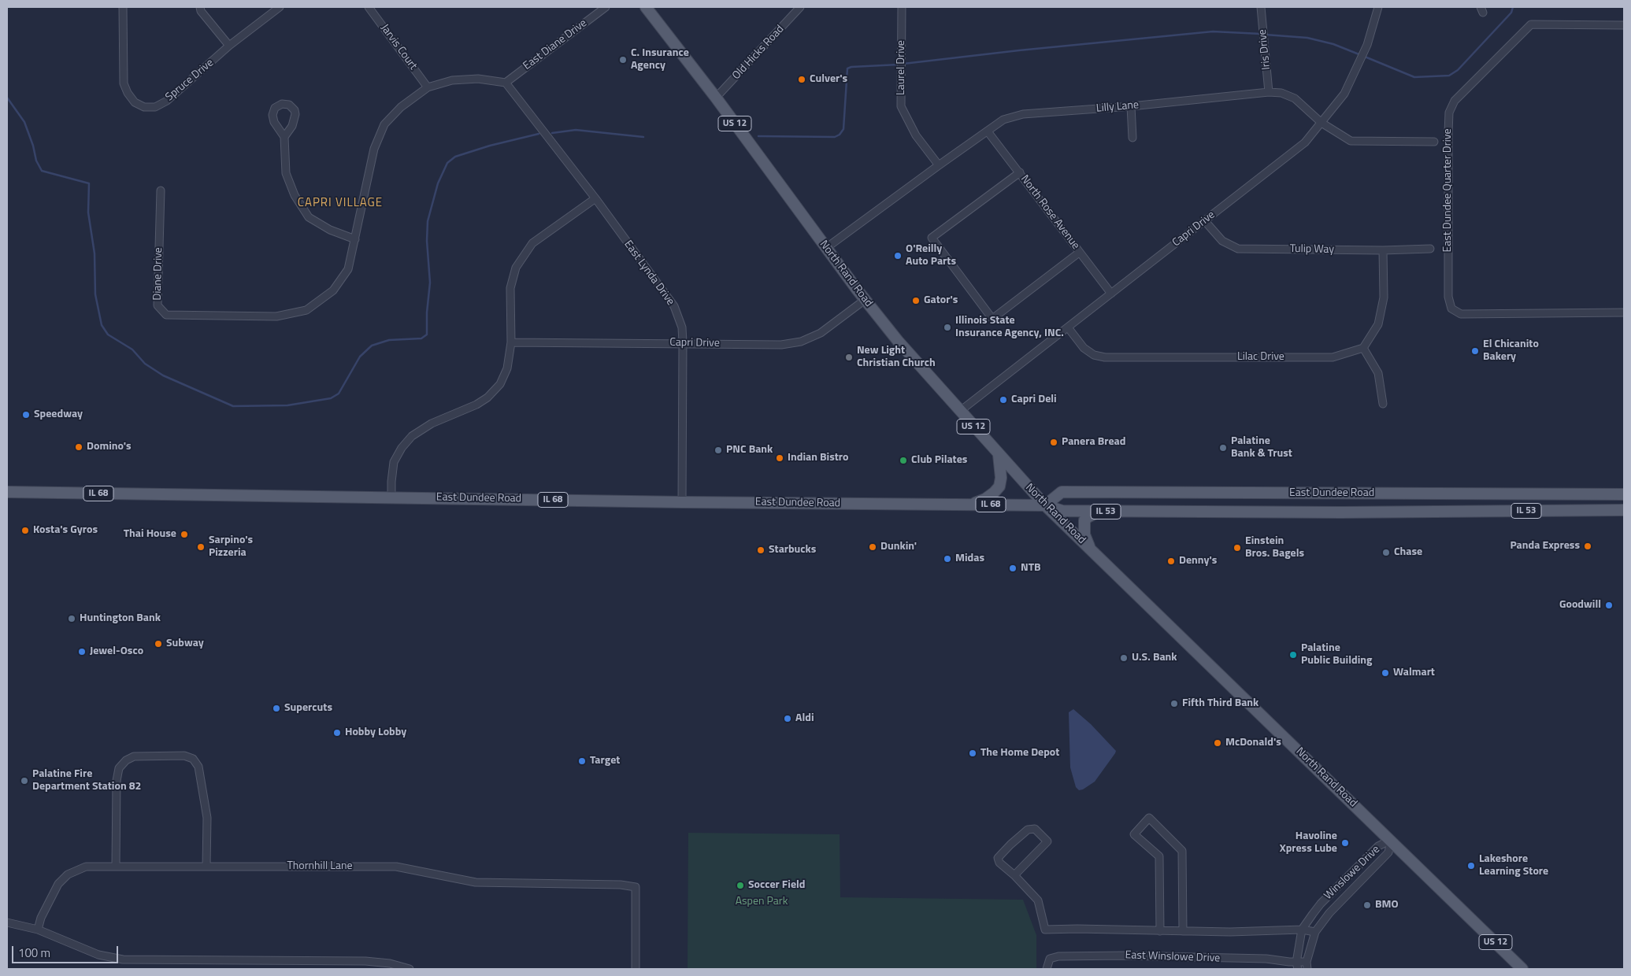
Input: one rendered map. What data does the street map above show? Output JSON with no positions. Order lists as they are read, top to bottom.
{
  "streets": {
    "main road": [
      "US 12",
      "North Rand Road",
      "IL 68",
      "East Dundee Road",
      "IL 53"
    ],
    "street": [
      "East Diane Drive",
      "Jarvis Court",
      "Iris Drive",
      "Old Hicks Road",
      "Laurel Drive",
      "Spruce Drive",
      "Lilly Lane",
      "East Dundee Quarter Drive",
      "North Rose Avenue",
      "Capri Drive",
      "Tulip Way",
      "East Lynda Drive",
      "Diane Drive",
      "Lilac Drive",
      "Thornhill Lane",
      "Winslowe Drive",
      "East Winslowe Drive"
    ]
  },
  "crossings": [
    ["East Diane Drive", "East Lynda Drive"],
    ["Iris Drive", "Lilly Lane"],
    ["Old Hicks Road", "North Rand Road"],
    ["Laurel Drive", "Lilly Lane"],
    ["Lilly Lane", "North Rose Avenue"],
    ["Lilly Lane", "Capri Drive"],
    ["Lilly Lane", "North Rand Road"],
    ["North Rose Avenue", "Capri Drive"],
    ["Capri Drive", "Tulip Way"],
    ["Capri Drive", "East Lynda Drive"],
    ["Capri Drive", "North Rand Road"],
    ["Capri Drive", "Lilac Drive"],
    ["East Lynda Drive", "East Dundee Road"],
    ["North Rand Road", "East Dundee Road"],
    ["North Rand Road", "Winslowe Drive"],
    ["Winslowe Drive", "East Winslowe Drive"]
  ],
  "districts": ["CAPRI VILLAGE"],
  "parks": ["Aspen Park"],
  "places": [
    "C. Insurance Agency",
    "Culver's",
    "O'Reilly Auto Parts",
    "Gator's",
    "Illinois State Insurance Agency, INC.",
    "El Chicanito Bakery",
    "New Light Christian Church",
    "Capri Deli",
    "Speedway",
    "Panera Bread",
    "Domino's",
    "Palatine Bank & Trust",
    "PNC Bank",
    "Indian Bistro",
    "Club Pilates",
    "Kosta's Gyros",
    "Thai House",
    "Panda Express",
    "Sarpino's Pizzeria",
    "Dunkin'",
    "Einstein Bros. Bagels",
    "Starbucks",
    "Chase",
    "Midas",
    "Denny's",
    "NTB",
    "Goodwill",
    "Huntington Bank",
    "Subway",
    "Jewel-Osco",
    "Palatine Public Building",
    "U.S. Bank",
    "Walmart",
    "Fifth Third Bank",
    "Supercuts",
    "Aldi",
    "Hobby Lobby",
    "McDonald's",
    "The Home Depot",
    "Target",
    "Palatine Fire Department Station 82",
    "Havoline Xpress Lube",
    "Lakeshore Learning Store",
    "Soccer Field",
    "BMO"
  ],
  "scale_bar": "100 m"
}
